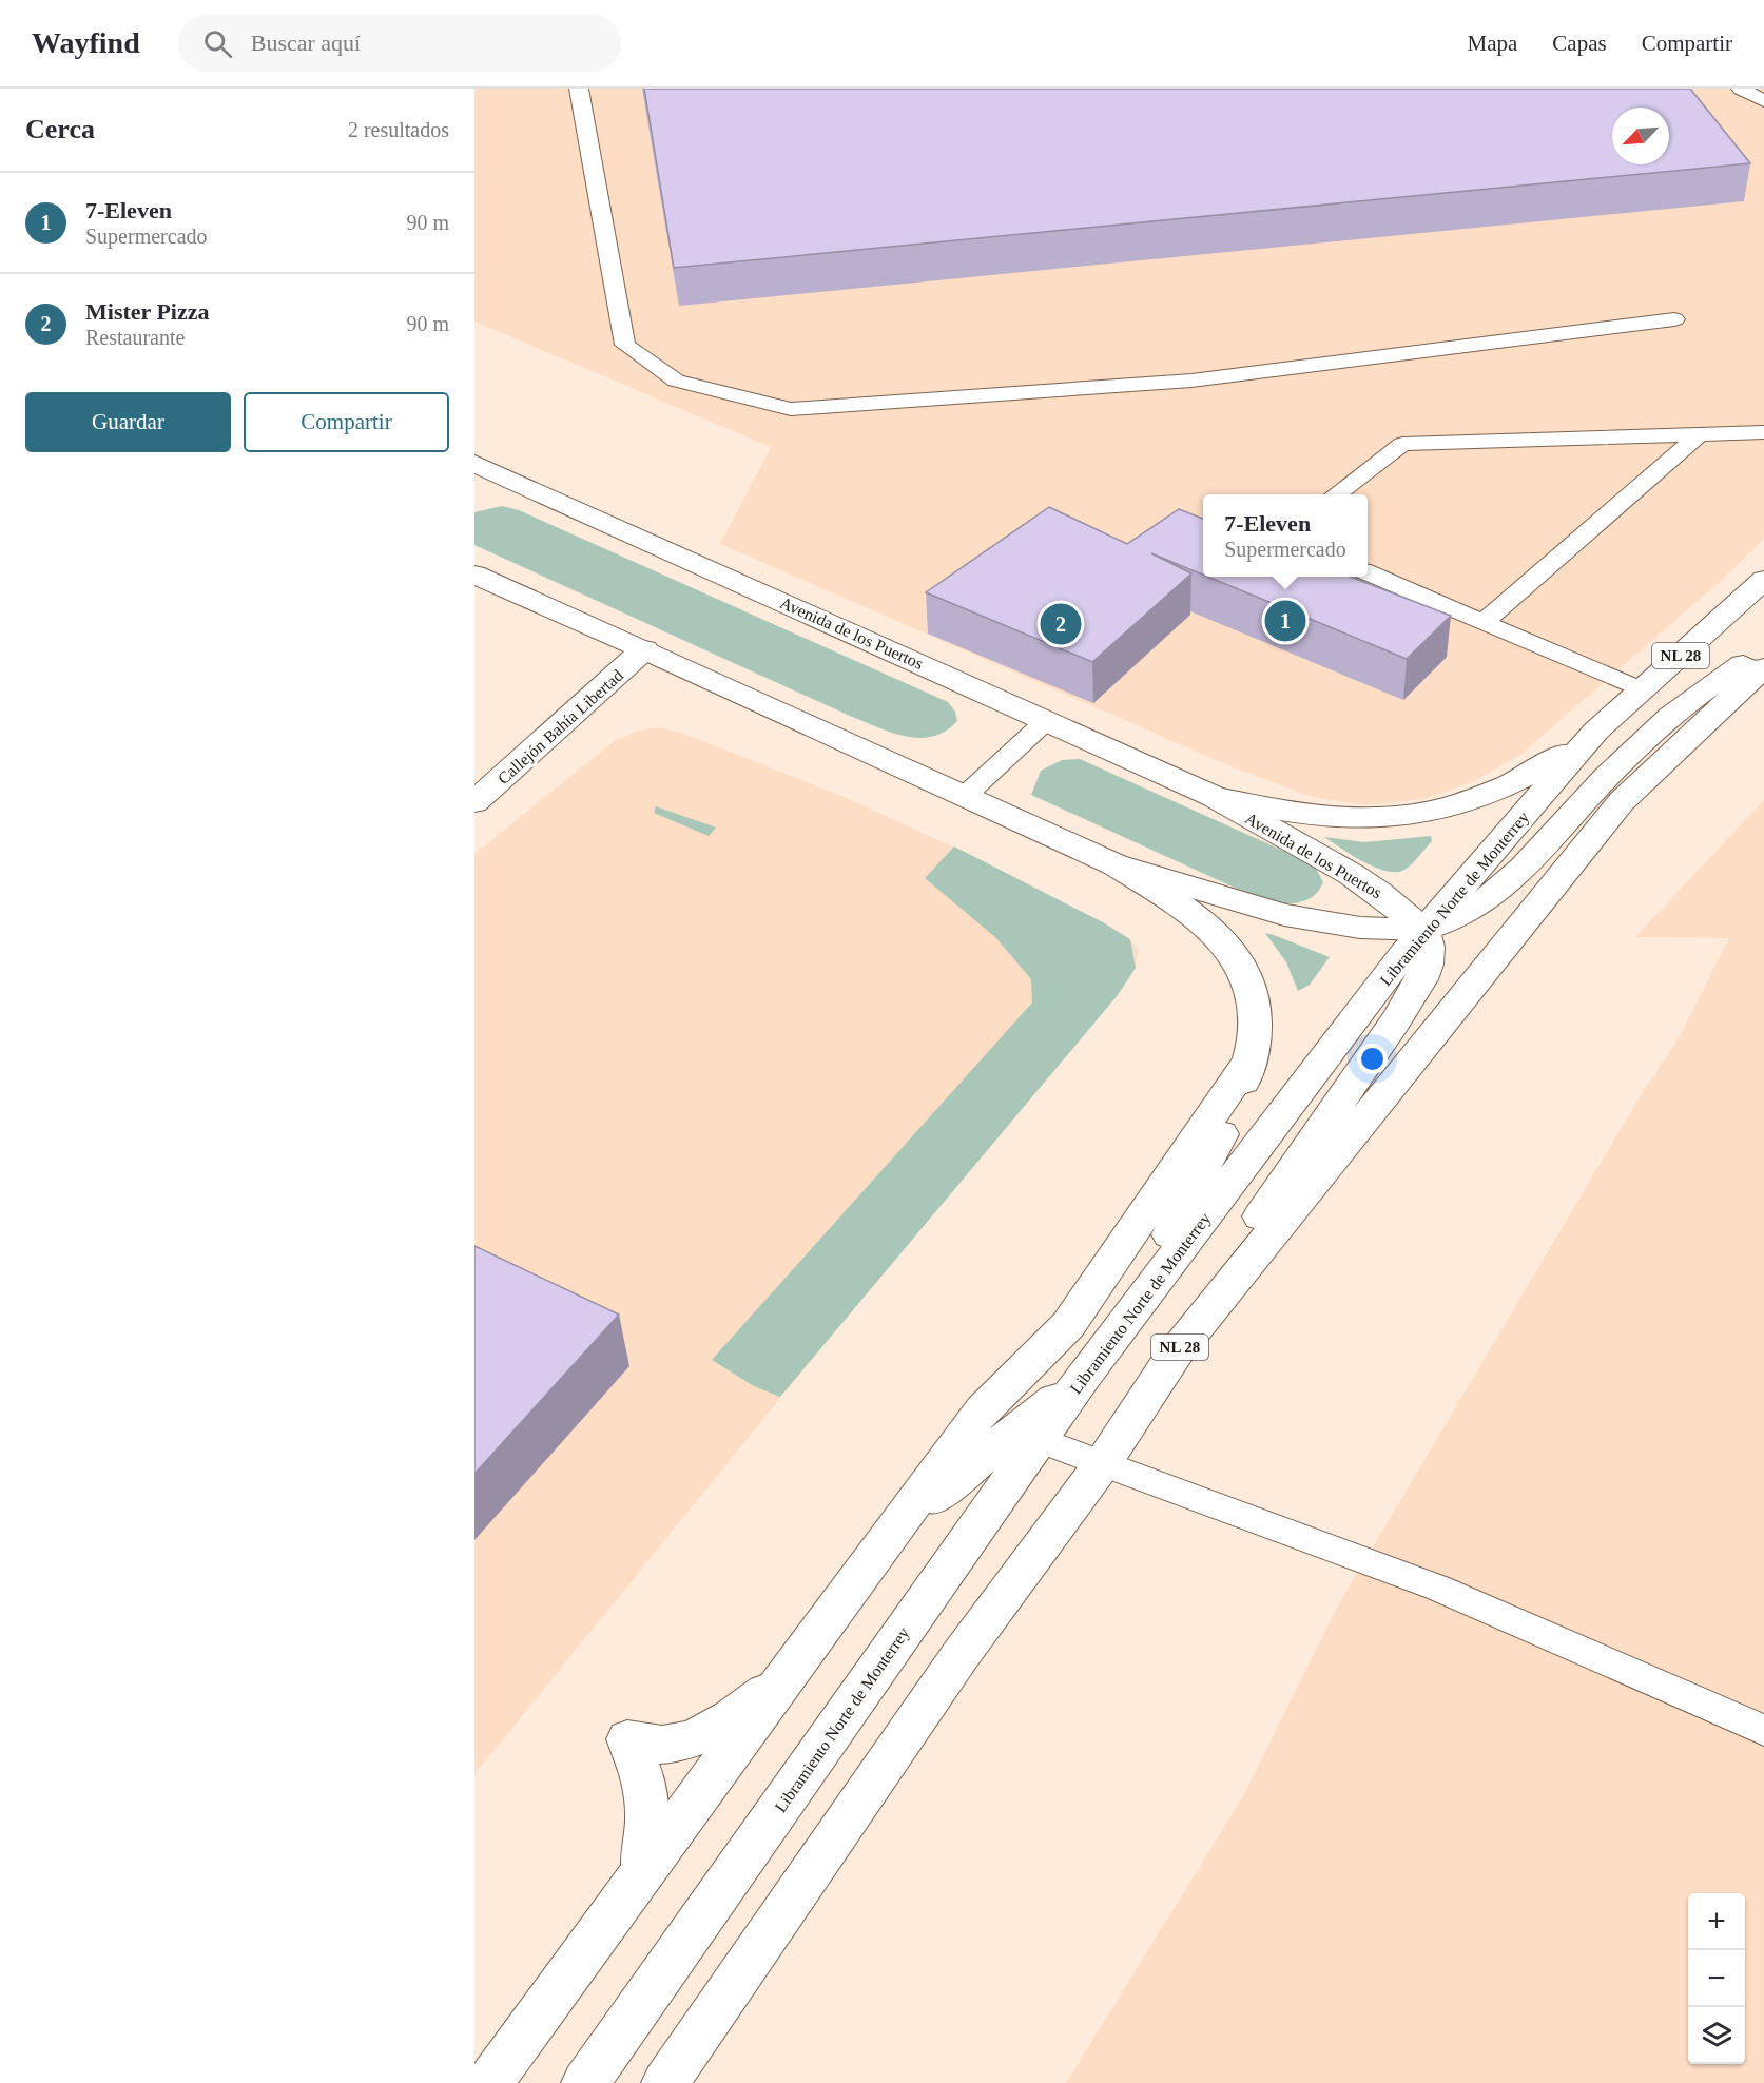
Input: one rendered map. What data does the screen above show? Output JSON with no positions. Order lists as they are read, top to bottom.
{
  "streets": {
    "main road": [
      "Avenida de los Puertos",
      "NL 28",
      "Callejón Bahía Libertad",
      "Libramiento Norte de Monterrey"
    ]
  },
  "crossings": [
    ["Avenida de los Puertos", "Libramiento Norte de Monterrey"]
  ],
  "north": "bottom left",
  "page": {
    "header": "Wayfind",
    "search": "Buscar aquí",
    "nav": ["Mapa", "Capas", "Compartir"],
    "heading": ["Cerca", "2 resultados"],
    "list": [
      {
        "mark": "1",
        "name": "7-Eleven",
        "note": "Supermercado",
        "value": "90 m"
      },
      {
        "mark": "2",
        "name": "Mister Pizza",
        "note": "Restaurante",
        "value": "90 m"
      }
    ],
    "buttons": ["Guardar", "Compartir"],
    "popup": ["7-Eleven", "Supermercado"],
    "pins": ["1", "2"],
    "map_buttons": ["+", "−"]
  }
}
